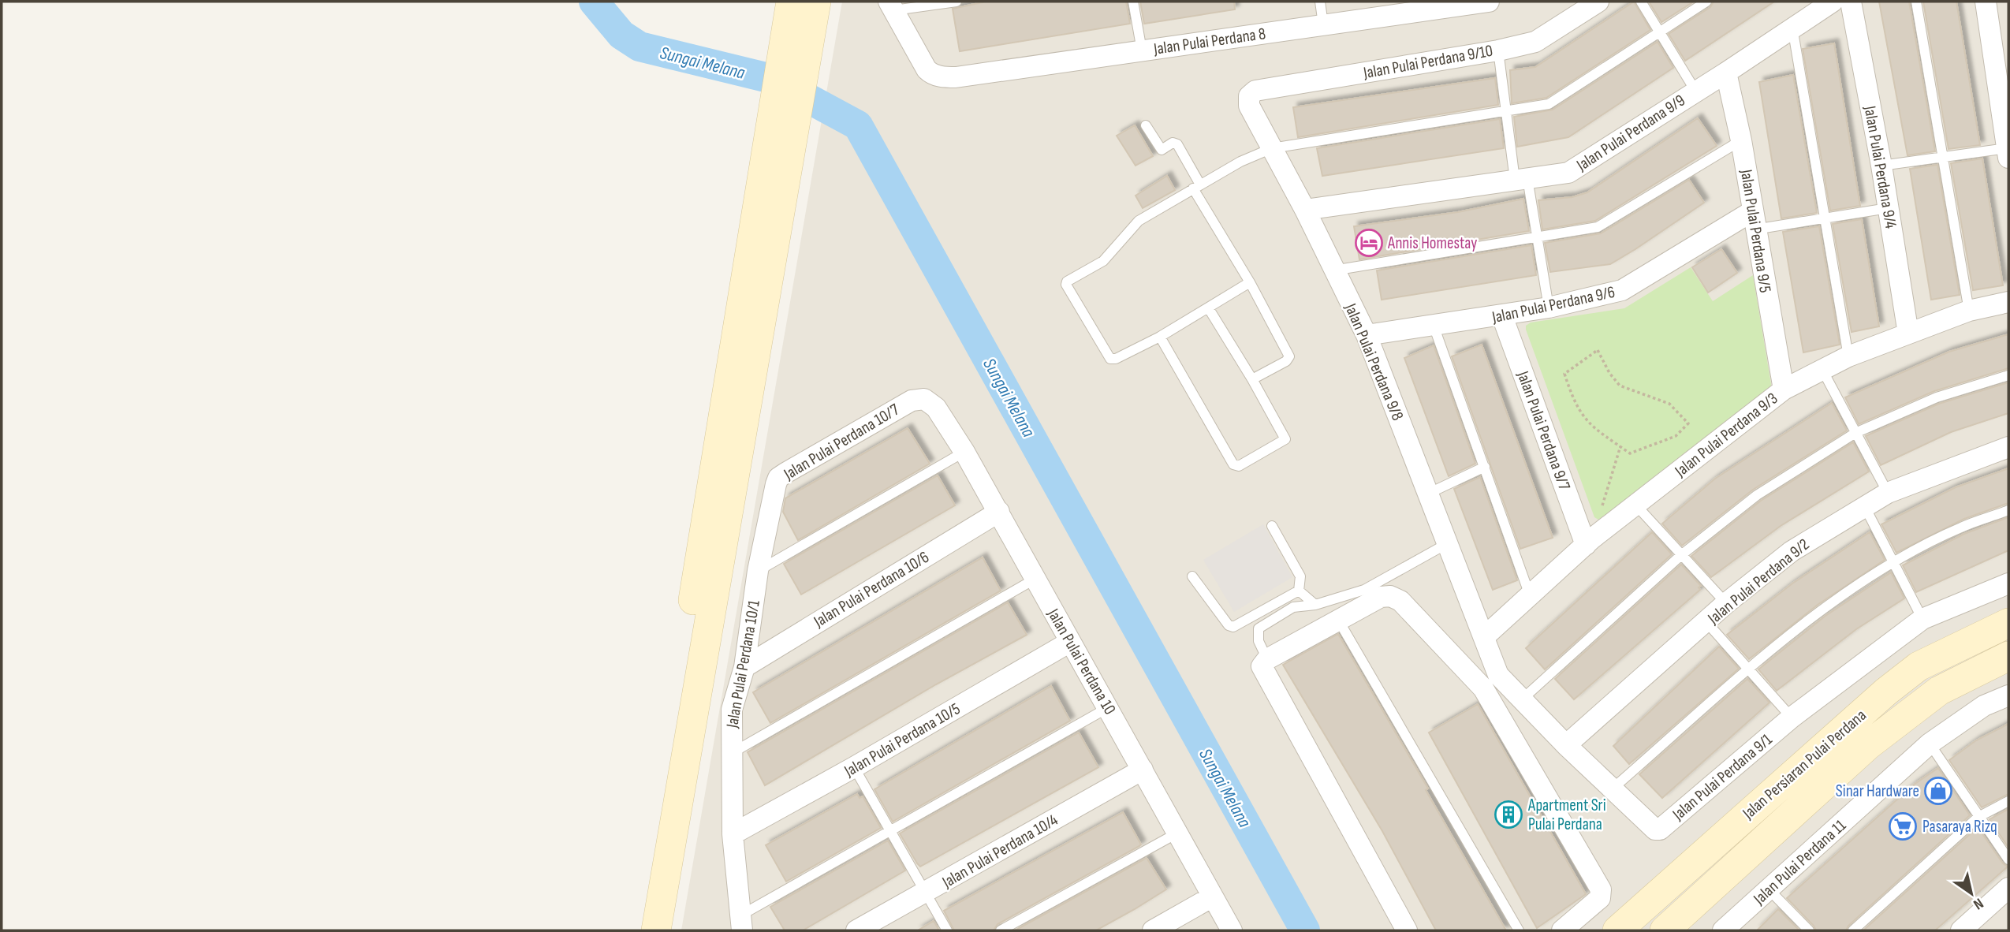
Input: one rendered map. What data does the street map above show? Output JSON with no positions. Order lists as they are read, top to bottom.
{
  "streets": {
    "street": [
      "Jalan Pulai Perdana 8",
      "Jalan Pulai Perdana 9/10",
      "Jalan Pulai Perdana 9/9",
      "Jalan Pulai Perdana 9/4",
      "Jalan Pulai Perdana 9/5",
      "Jalan Pulai Perdana 9/6",
      "Jalan Pulai Perdana 9/8",
      "Jalan Pulai Perdana 9/7",
      "Jalan Pulai Perdana 9/3",
      "Jalan Pulai Perdana 10/7",
      "Jalan Pulai Perdana 9/2",
      "Jalan Pulai Perdana 10/6",
      "Jalan Pulai Perdana 10",
      "Jalan Pulai Perdana 10/1",
      "Jalan Pulai Perdana 10/5",
      "Jalan Persiaran Pulai Perdana",
      "Jalan Pulai Perdana 9/1",
      "Jalan Pulai Perdana 10/4",
      "Jalan Pulai Perdana 11"
    ]
  },
  "crossings": [
    ["Jalan Pulai Perdana 9/10", "Jalan Pulai Perdana 9/8"],
    ["Jalan Pulai Perdana 9/9", "Jalan Pulai Perdana 9/5"],
    ["Jalan Pulai Perdana 9/9", "Jalan Pulai Perdana 9/8"],
    ["Jalan Pulai Perdana 9/4", "Jalan Pulai Perdana 9/3"],
    ["Jalan Pulai Perdana 9/5", "Jalan Pulai Perdana 9/6"],
    ["Jalan Pulai Perdana 9/5", "Jalan Pulai Perdana 9/3"],
    ["Jalan Pulai Perdana 9/6", "Jalan Pulai Perdana 9/8"],
    ["Jalan Pulai Perdana 9/6", "Jalan Pulai Perdana 9/7"],
    ["Jalan Pulai Perdana 9/8", "Jalan Pulai Perdana 9/3"],
    ["Jalan Pulai Perdana 9/8", "Jalan Pulai Perdana 9/1"],
    ["Jalan Pulai Perdana 9/7", "Jalan Pulai Perdana 9/3"],
    ["Jalan Pulai Perdana 9/3", "Jalan Pulai Perdana 9/1"],
    ["Jalan Pulai Perdana 10/7", "Jalan Pulai Perdana 10"],
    ["Jalan Pulai Perdana 10/7", "Jalan Pulai Perdana 10/1"],
    ["Jalan Pulai Perdana 9/2", "Jalan Pulai Perdana 9/1"],
    ["Jalan Pulai Perdana 10/6", "Jalan Pulai Perdana 10"],
    ["Jalan Pulai Perdana 10/6", "Jalan Pulai Perdana 10/1"],
    ["Jalan Pulai Perdana 10", "Jalan Pulai Perdana 10/5"],
    ["Jalan Pulai Perdana 10", "Jalan Pulai Perdana 10/4"],
    ["Jalan Pulai Perdana 10/1", "Jalan Pulai Perdana 10/5"]
  ],
  "water": ["Sungai Melana"],
  "places": {
    "hotel": ["Annis Homestay"],
    "shop": ["Sinar Hardware"],
    "building": ["Apartment Sri Pulai Perdana"],
    "supermarket": ["Pasaraya Rizq"]
  },
  "north": "bottom right"
}
